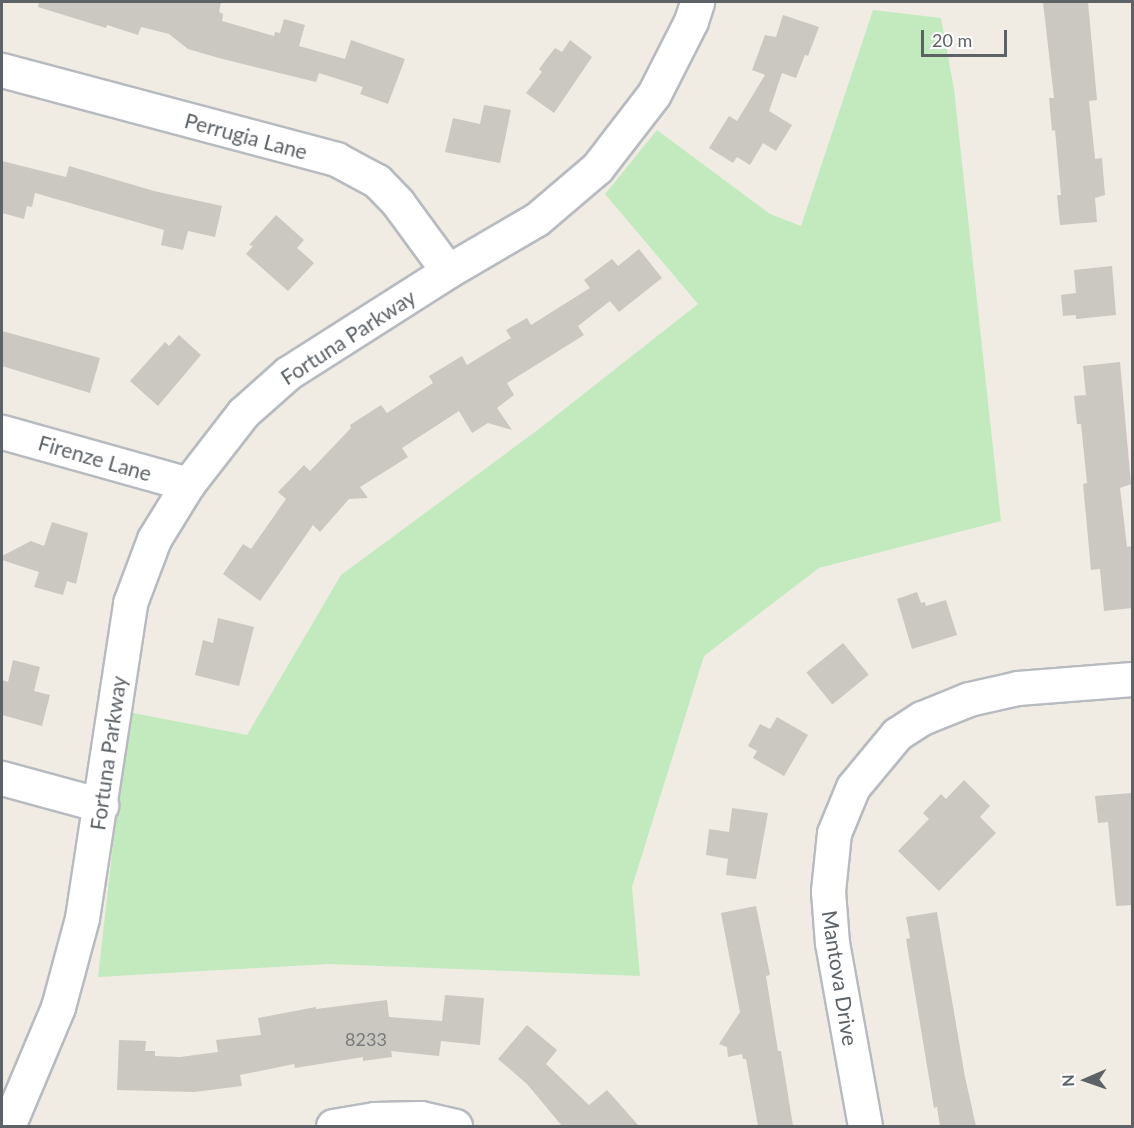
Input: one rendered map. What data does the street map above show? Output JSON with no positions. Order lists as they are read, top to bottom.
{
  "streets": {
    "street": [
      "Perrugia Lane",
      "Fortuna Parkway",
      "Firenze Lane",
      "Mantova Drive"
    ]
  },
  "crossings": [
    ["Perrugia Lane", "Fortuna Parkway"],
    ["Fortuna Parkway", "Firenze Lane"]
  ],
  "house_numbers": ["8233"],
  "scale_bar": "20 m",
  "north": "left"
}
